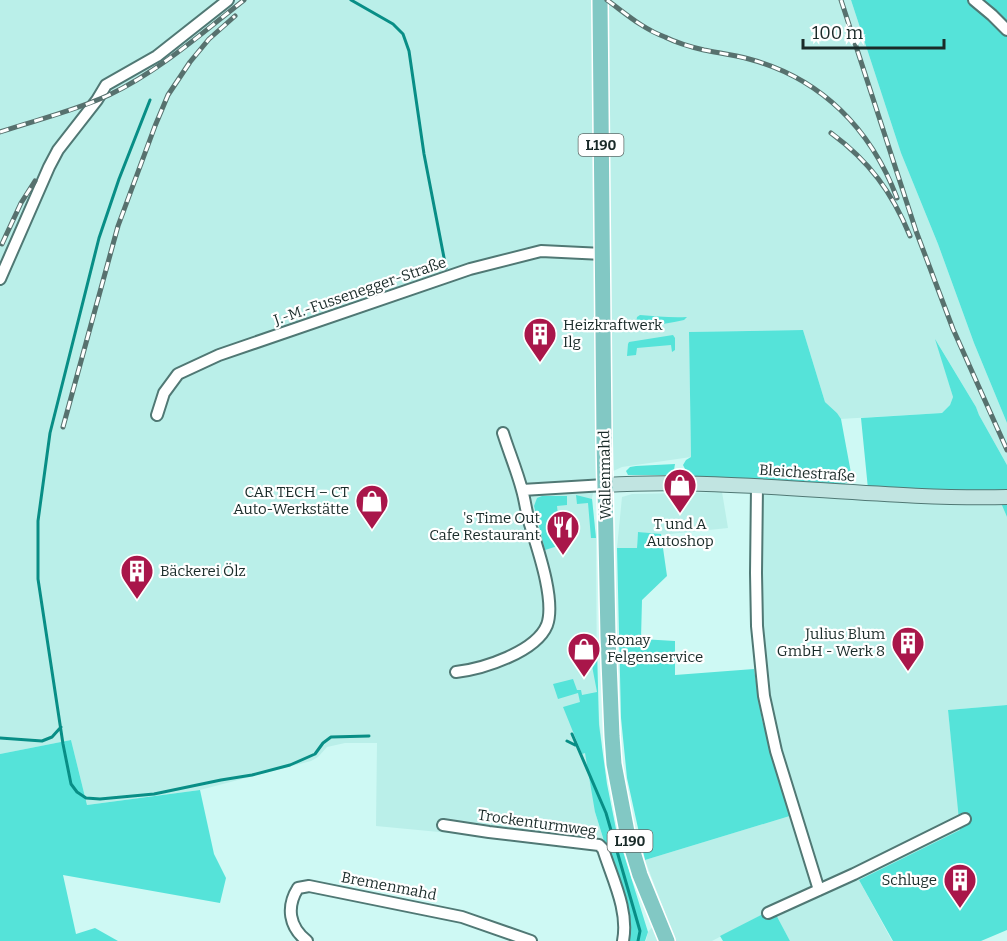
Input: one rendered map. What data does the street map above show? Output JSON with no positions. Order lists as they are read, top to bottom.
{
  "streets": {
    "main road": ["L190", "Bleichestraße", "Wallenmahd"],
    "street": ["J.-M.-Fussenegger-Straße", "Trockenturmweg", "Bremenmahd"]
  },
  "crossings": [
    ["J.-M.-Fussenegger-Straße", "Wallenmahd"],
    ["Bleichestraße", "Wallenmahd"]
  ],
  "places": {
    "building": [
      "Heizkraftwerk Ilg",
      "Bäckerei Ölz",
      "Julius Blum GmbH - Werk 8",
      "Schluge"
    ],
    "shop": ["T und A Autoshop", "CAR TECH – CT Auto-Werkstätte", "Ronay Felgenservice"],
    "restaurant": ["'s Time Out Cafe Restaurant"]
  },
  "scale_bar": "100 m"
}
